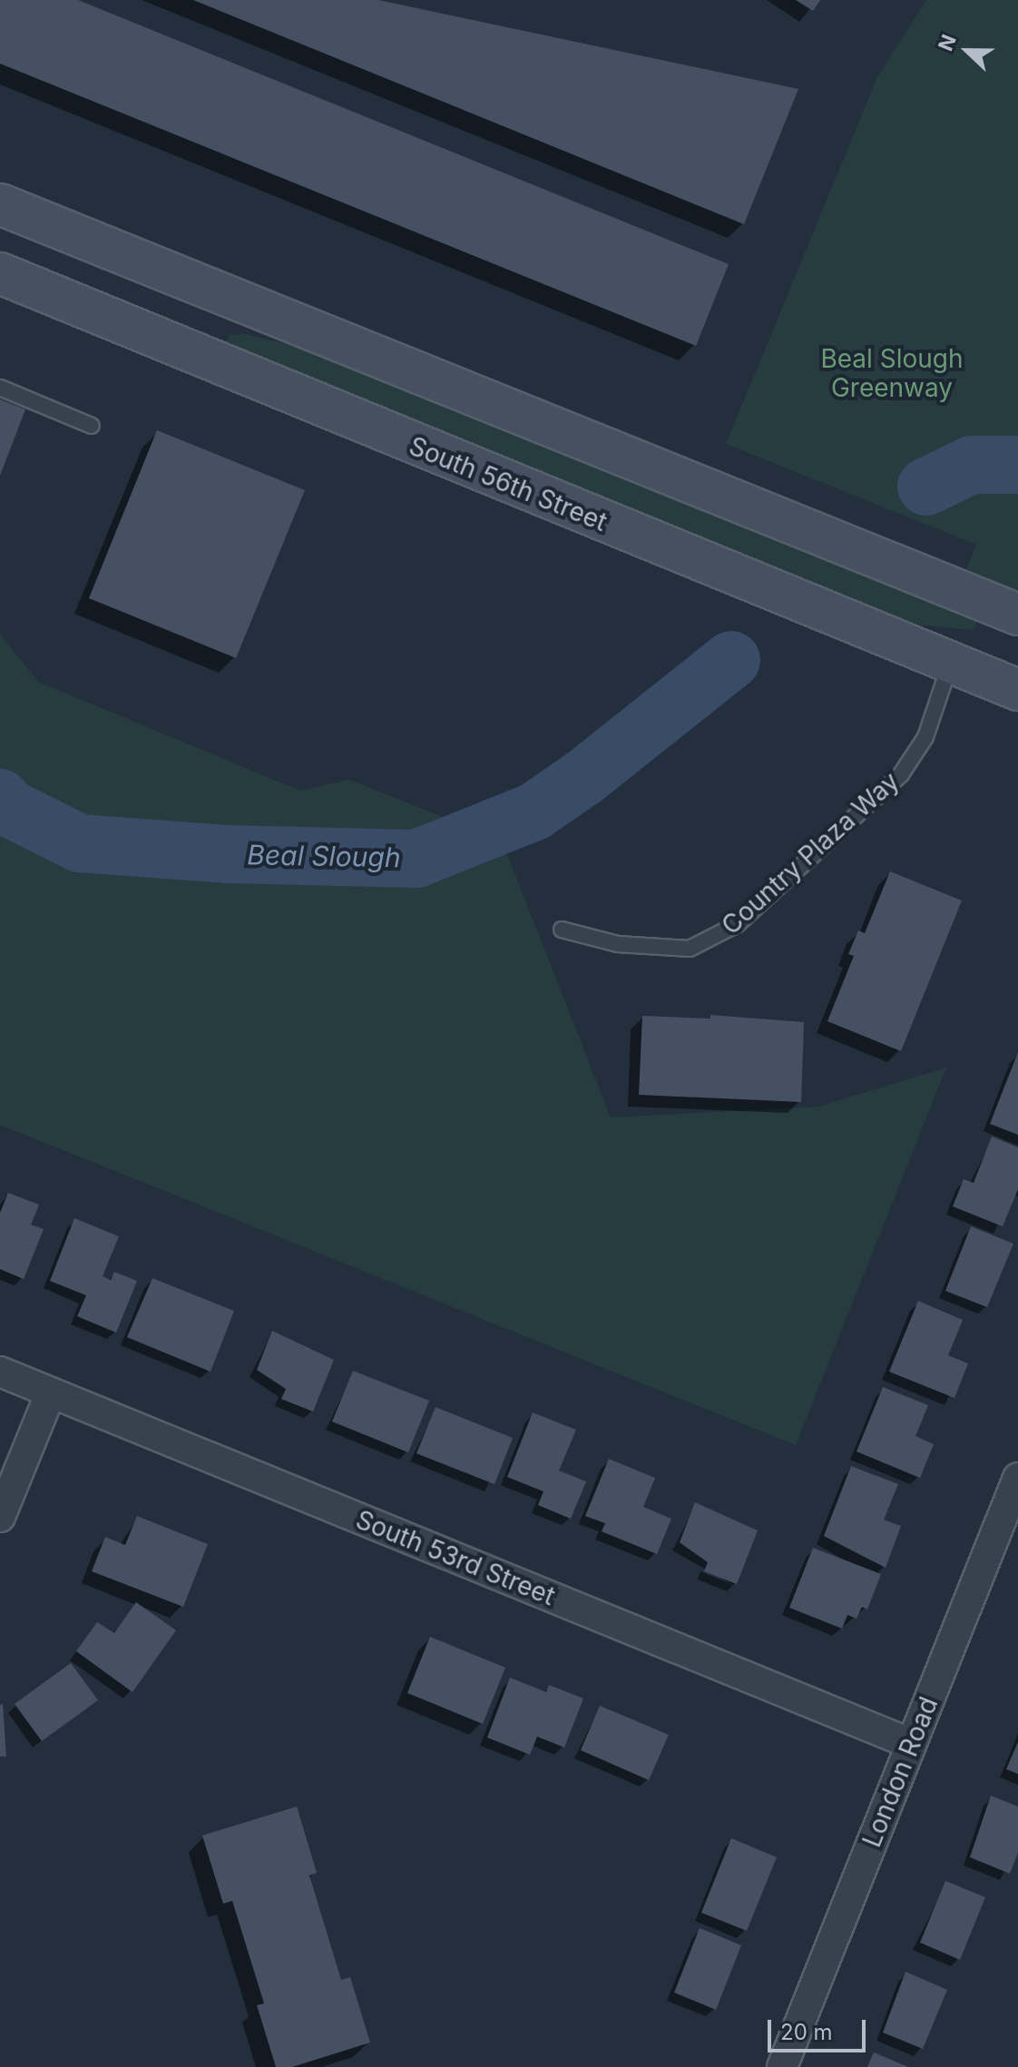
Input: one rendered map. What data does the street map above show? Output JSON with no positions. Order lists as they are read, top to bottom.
{
  "streets": {
    "main road": ["South 56th Street"],
    "street": ["South 53rd Street", "London Road"],
    "lane": ["Country Plaza Way"]
  },
  "crossings": [
    ["South 56th Street", "Country Plaza Way"],
    ["South 53rd Street", "London Road"]
  ],
  "water": ["Beal Slough"],
  "parks": ["Beal Slough Greenway"],
  "scale_bar": "20 m",
  "north": "left"
}
